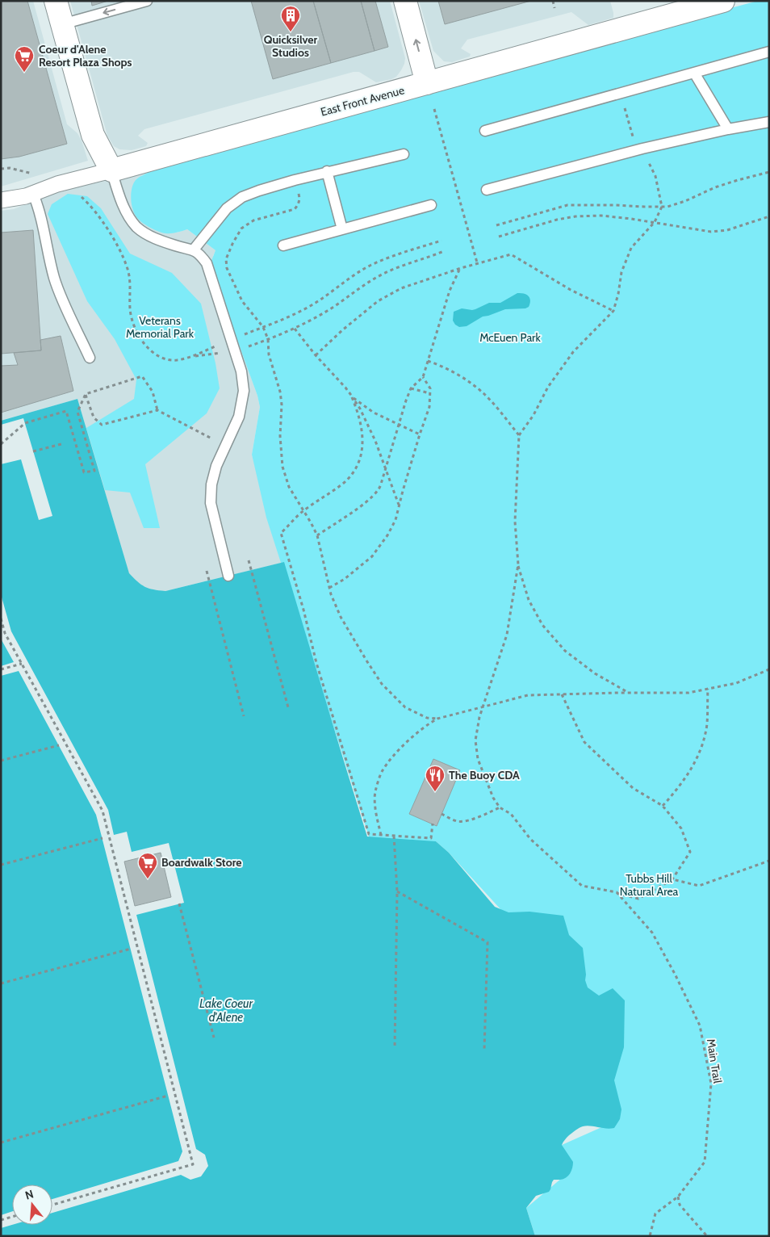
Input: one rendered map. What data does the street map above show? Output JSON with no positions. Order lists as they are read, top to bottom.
{
  "streets": {
    "street": ["East Front Avenue"],
    "path": ["Main Trail"]
  },
  "water": ["Lake Coeur d'Alene"],
  "parks": ["Veterans Memorial Park", "McEuen Park", "Tubbs Hill Natural Area"],
  "places": {
    "building": ["Quicksilver Studios"],
    "supermarket": ["Coeur d'Alene Resort Plaza Shops", "Boardwalk Store"],
    "restaurant": ["The Buoy CDA"]
  },
  "north": "top"
}
